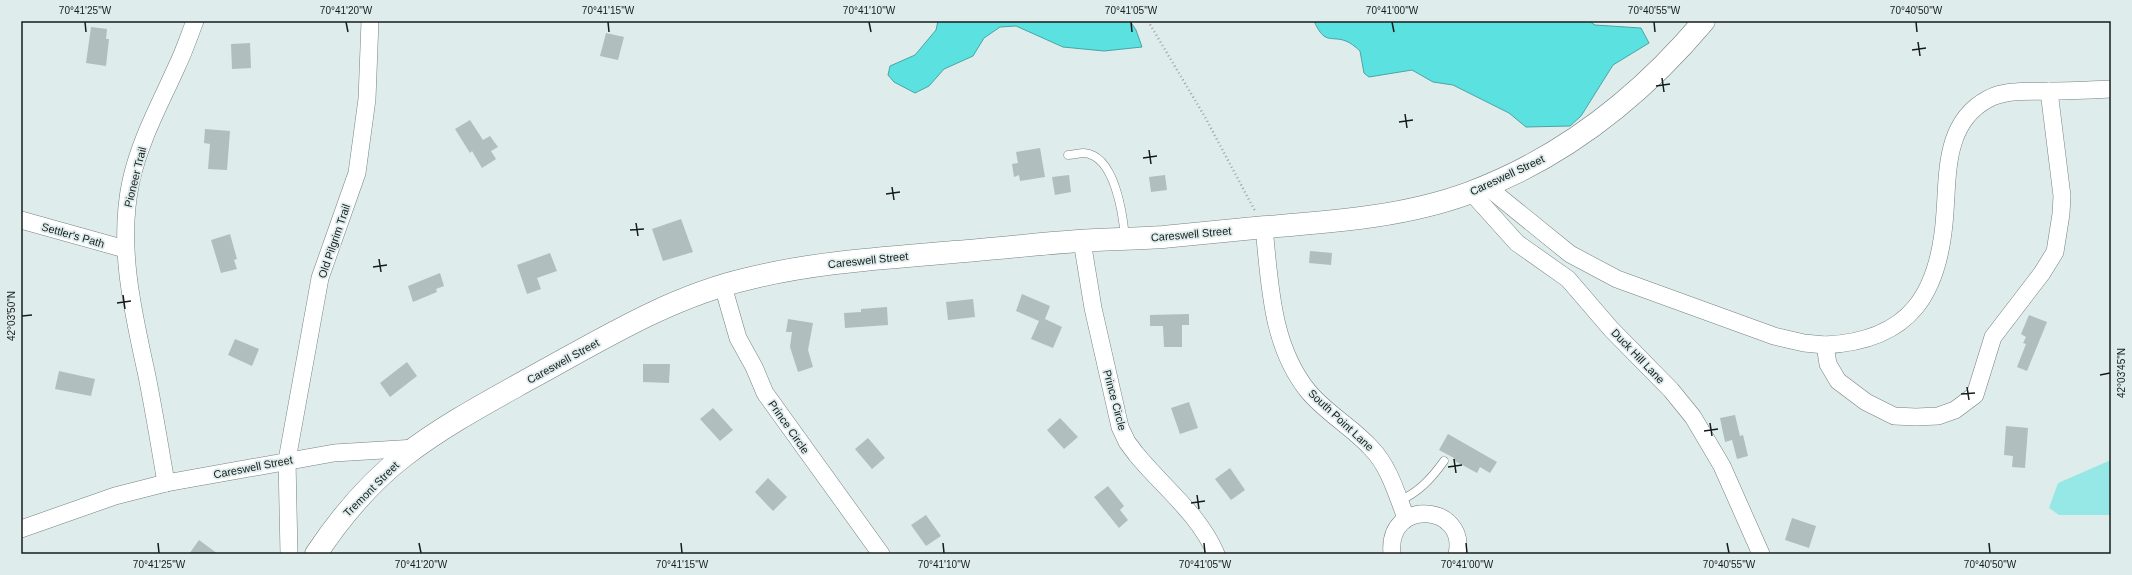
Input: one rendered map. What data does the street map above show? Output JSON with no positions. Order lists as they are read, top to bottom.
{
  "streets": {
    "main road": ["Careswell Street", "Tremont Street"],
    "street": [
      "Pioneer Trail",
      "Settler's Path",
      "Old Pilgrim Trail",
      "Duck Hill Lane",
      "Prince Circle",
      "South Point Lane"
    ]
  },
  "crossings": [
    ["Careswell Street", "Pioneer Trail"],
    ["Careswell Street", "Old Pilgrim Trail"],
    ["Careswell Street", "Duck Hill Lane"],
    ["Careswell Street", "Prince Circle"],
    ["Careswell Street", "South Point Lane"],
    ["Careswell Street", "Tremont Street"],
    ["Pioneer Trail", "Settler's Path"]
  ],
  "coordinates": [
    "70°41'25\"W",
    "70°41'20\"W",
    "70°41'15\"W",
    "70°41'10\"W",
    "70°41'05\"W",
    "70°41'00\"W",
    "70°40'55\"W",
    "70°40'50\"W",
    "42°03'50\"N",
    "42°03'45\"N"
  ]
}
